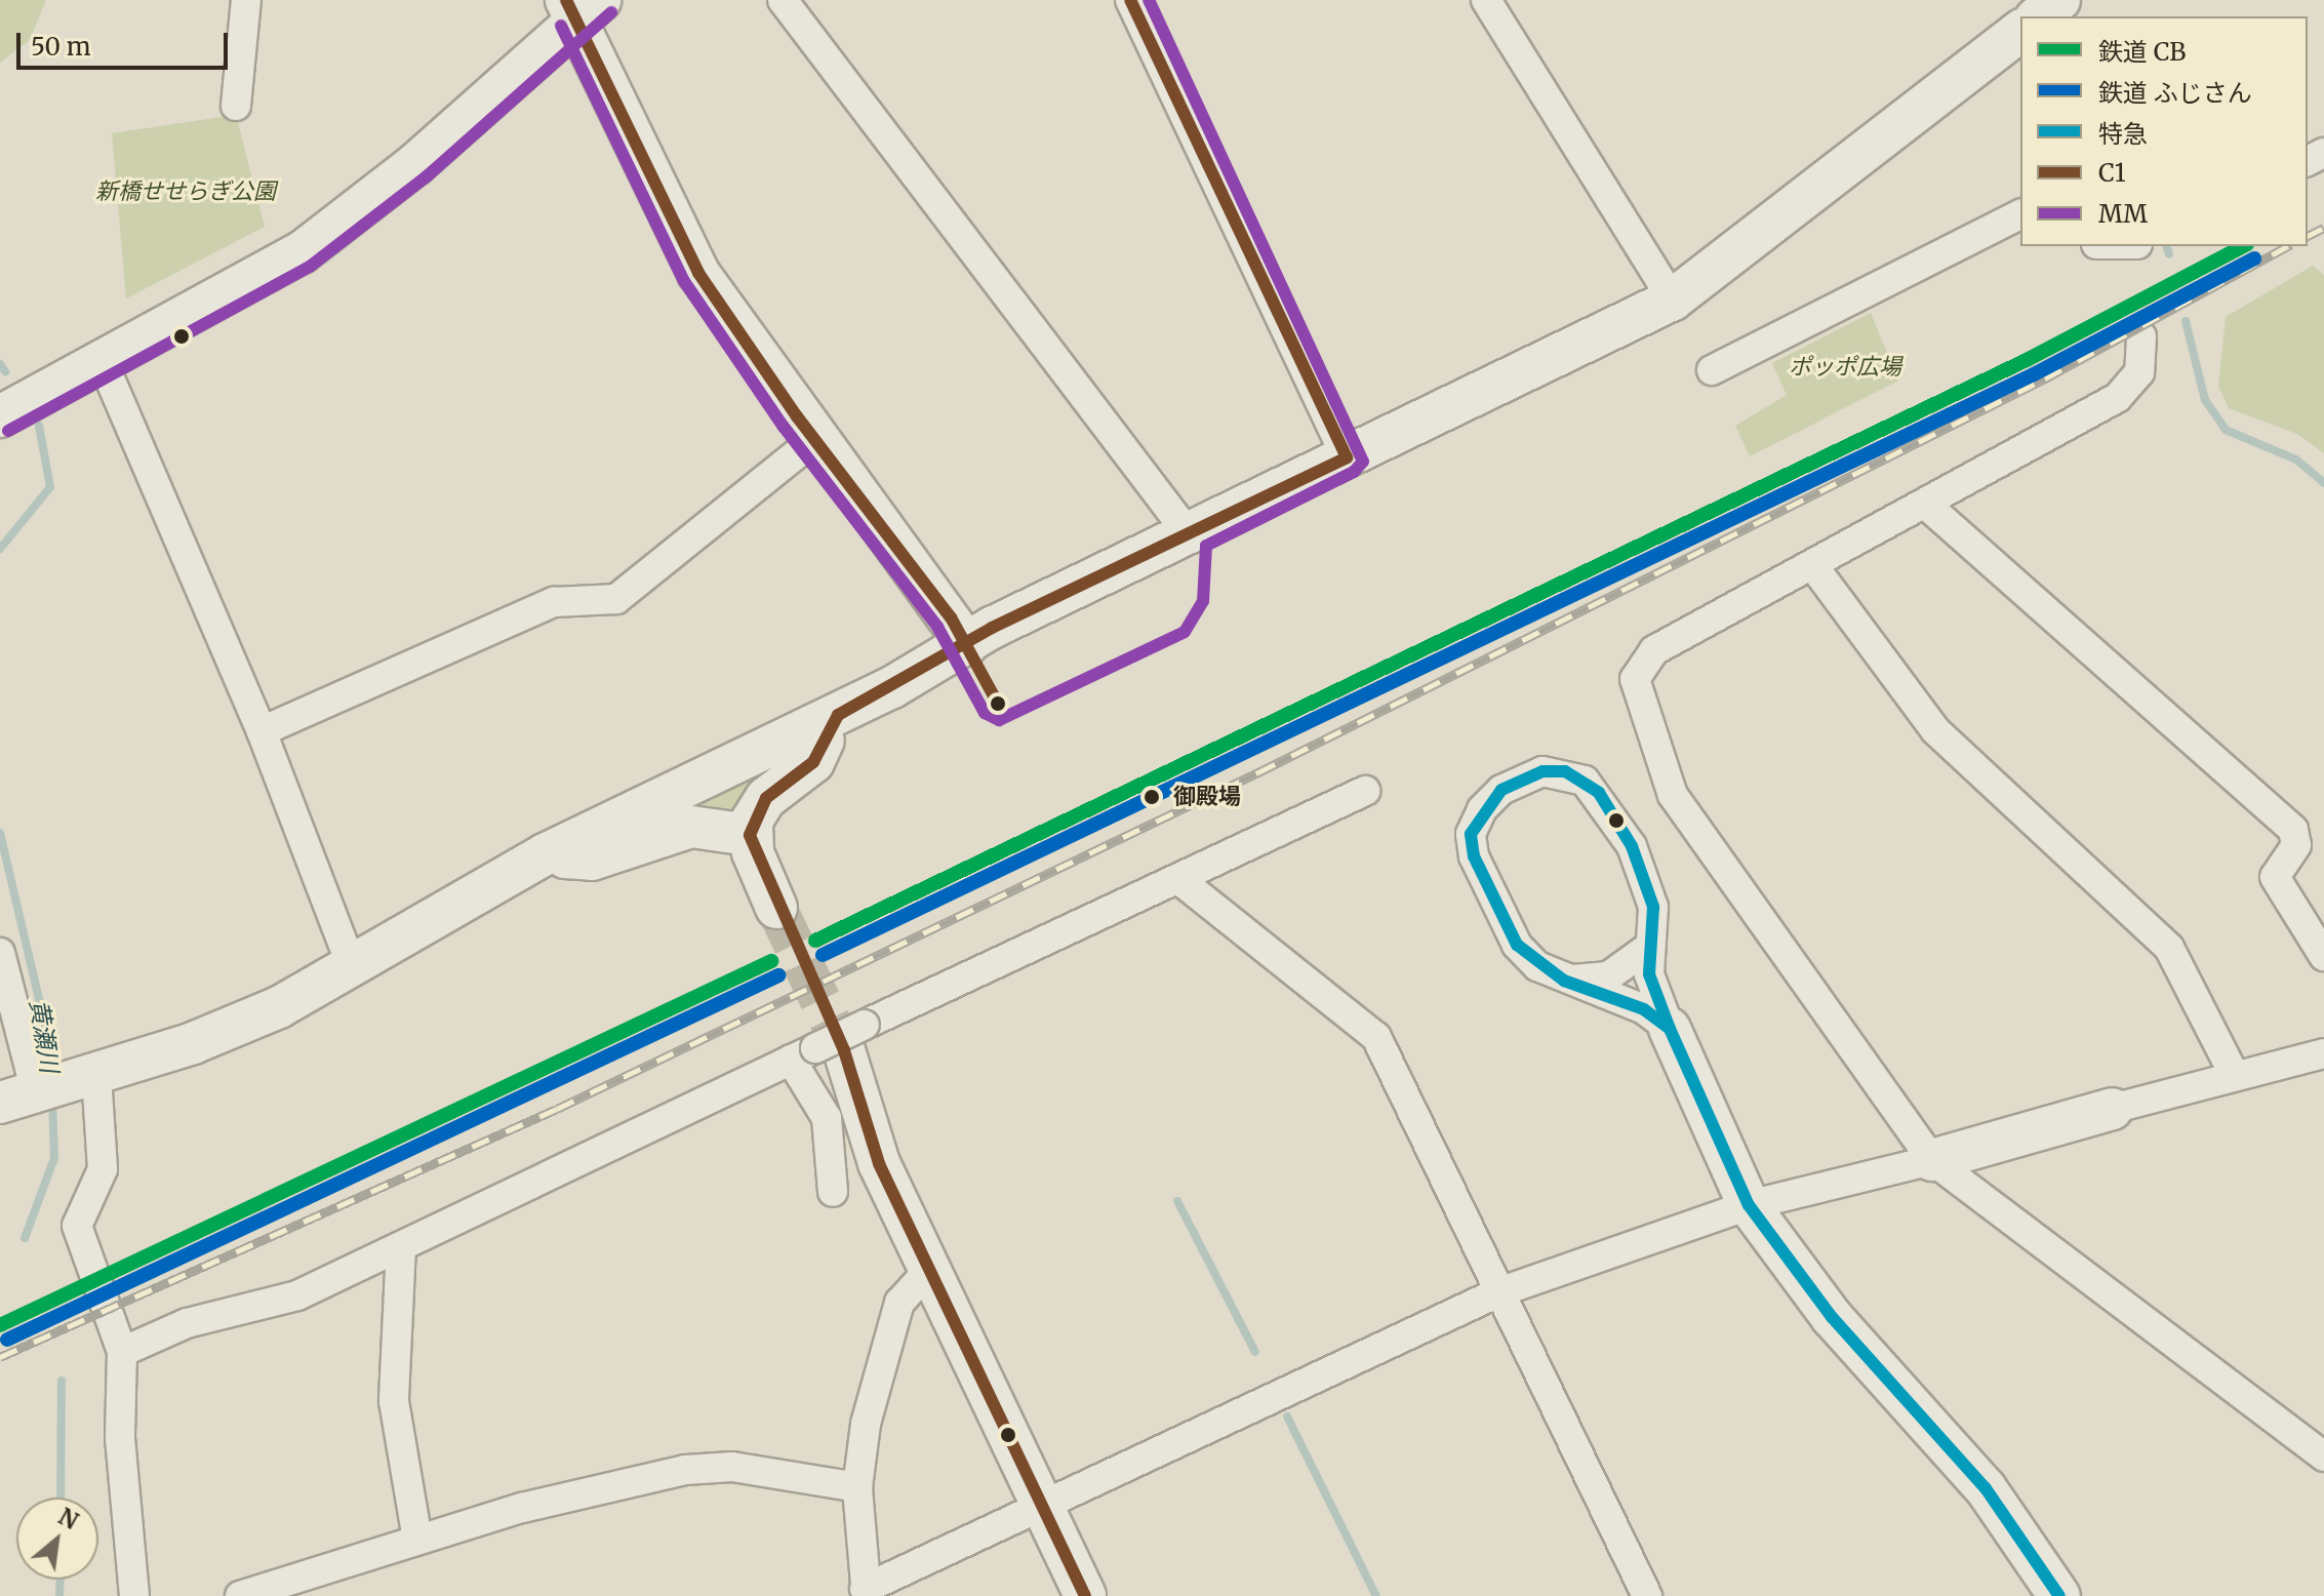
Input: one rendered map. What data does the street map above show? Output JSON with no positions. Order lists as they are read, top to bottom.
{
  "water": ["黄瀬川"],
  "parks": ["新橋せせらぎ公園", "ポッポ広場"],
  "places": ["御殿場"],
  "lines": [
    "transit line C1",
    "transit line MM",
    "rail line CB",
    "rail line ふじさん",
    "transit line 特急"
  ],
  "legend": [
    "鉄道 CB",
    "鉄道 ふじさん",
    "特急",
    "C1",
    "MM"
  ],
  "scale_bar": "50 m",
  "north": "top right"
}
